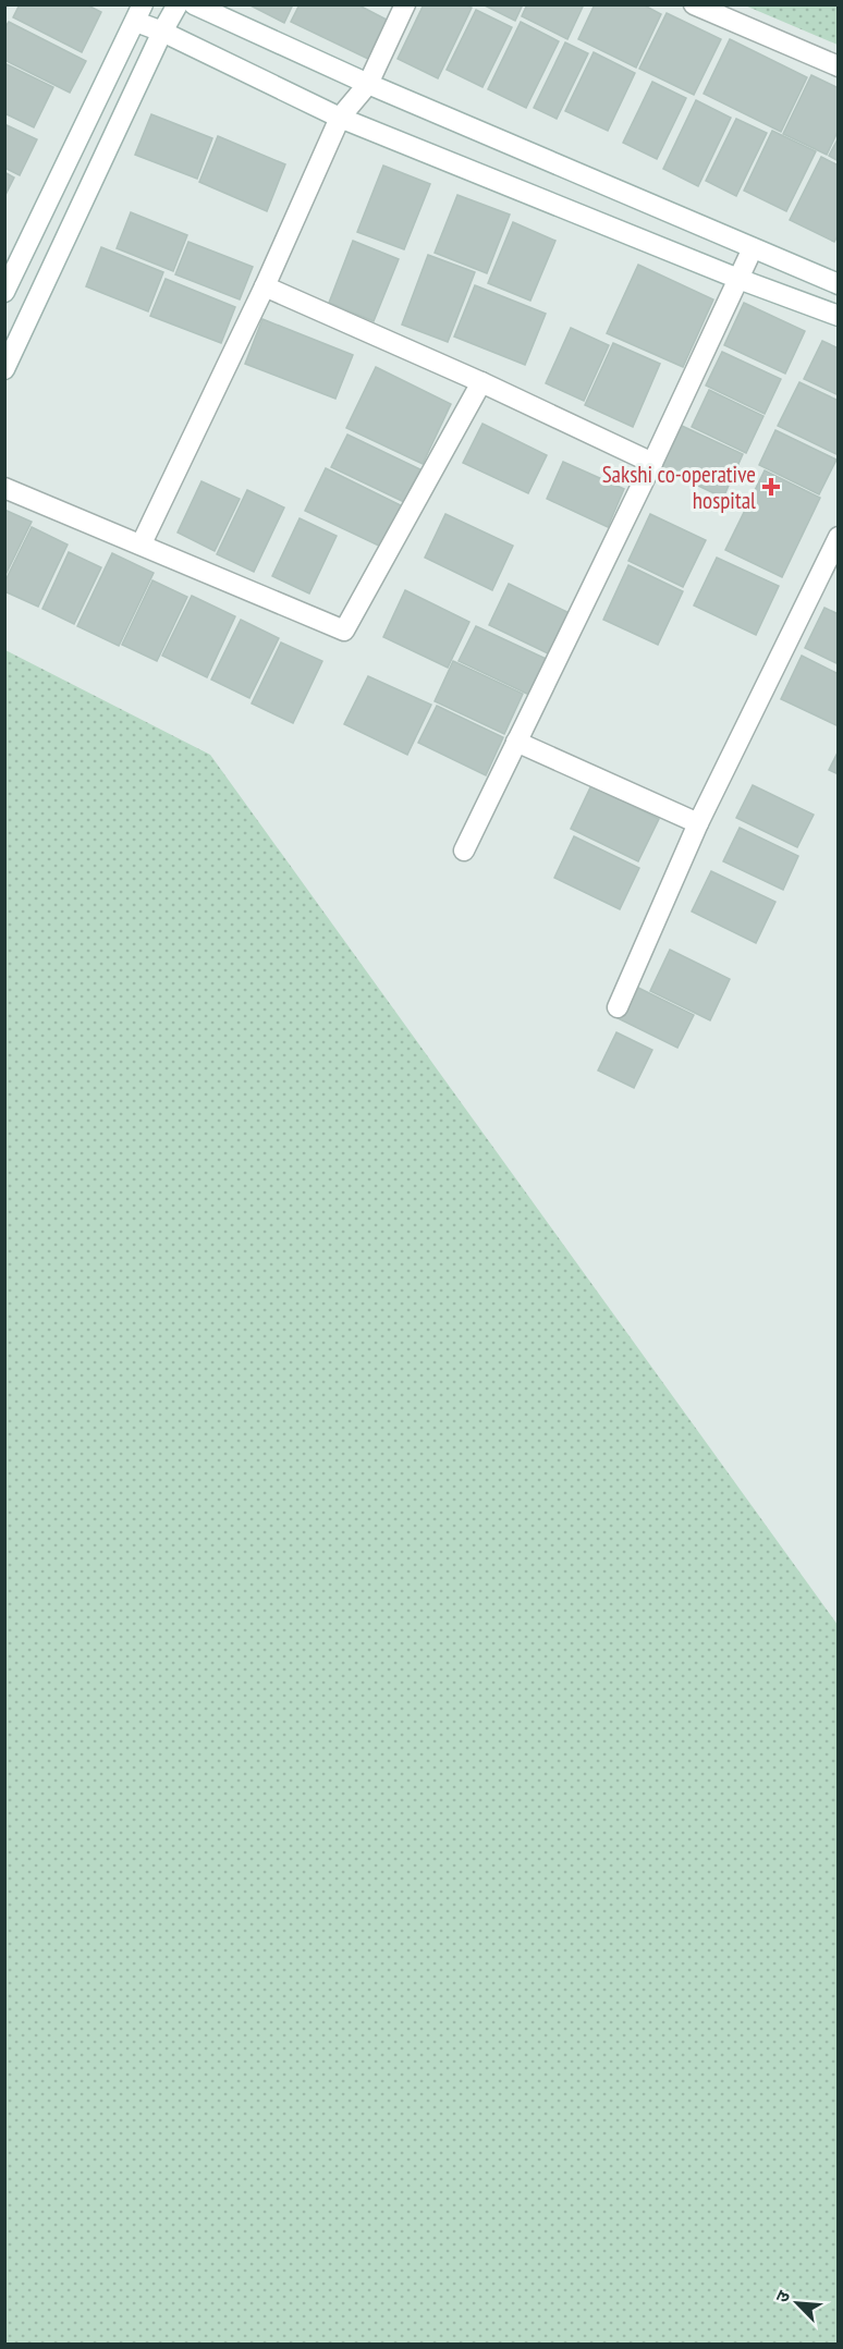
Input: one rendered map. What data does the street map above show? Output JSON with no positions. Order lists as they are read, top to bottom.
{
  "places": {
    "health": ["Sakshi co-operative hospital"]
  },
  "north": "top left"
}
